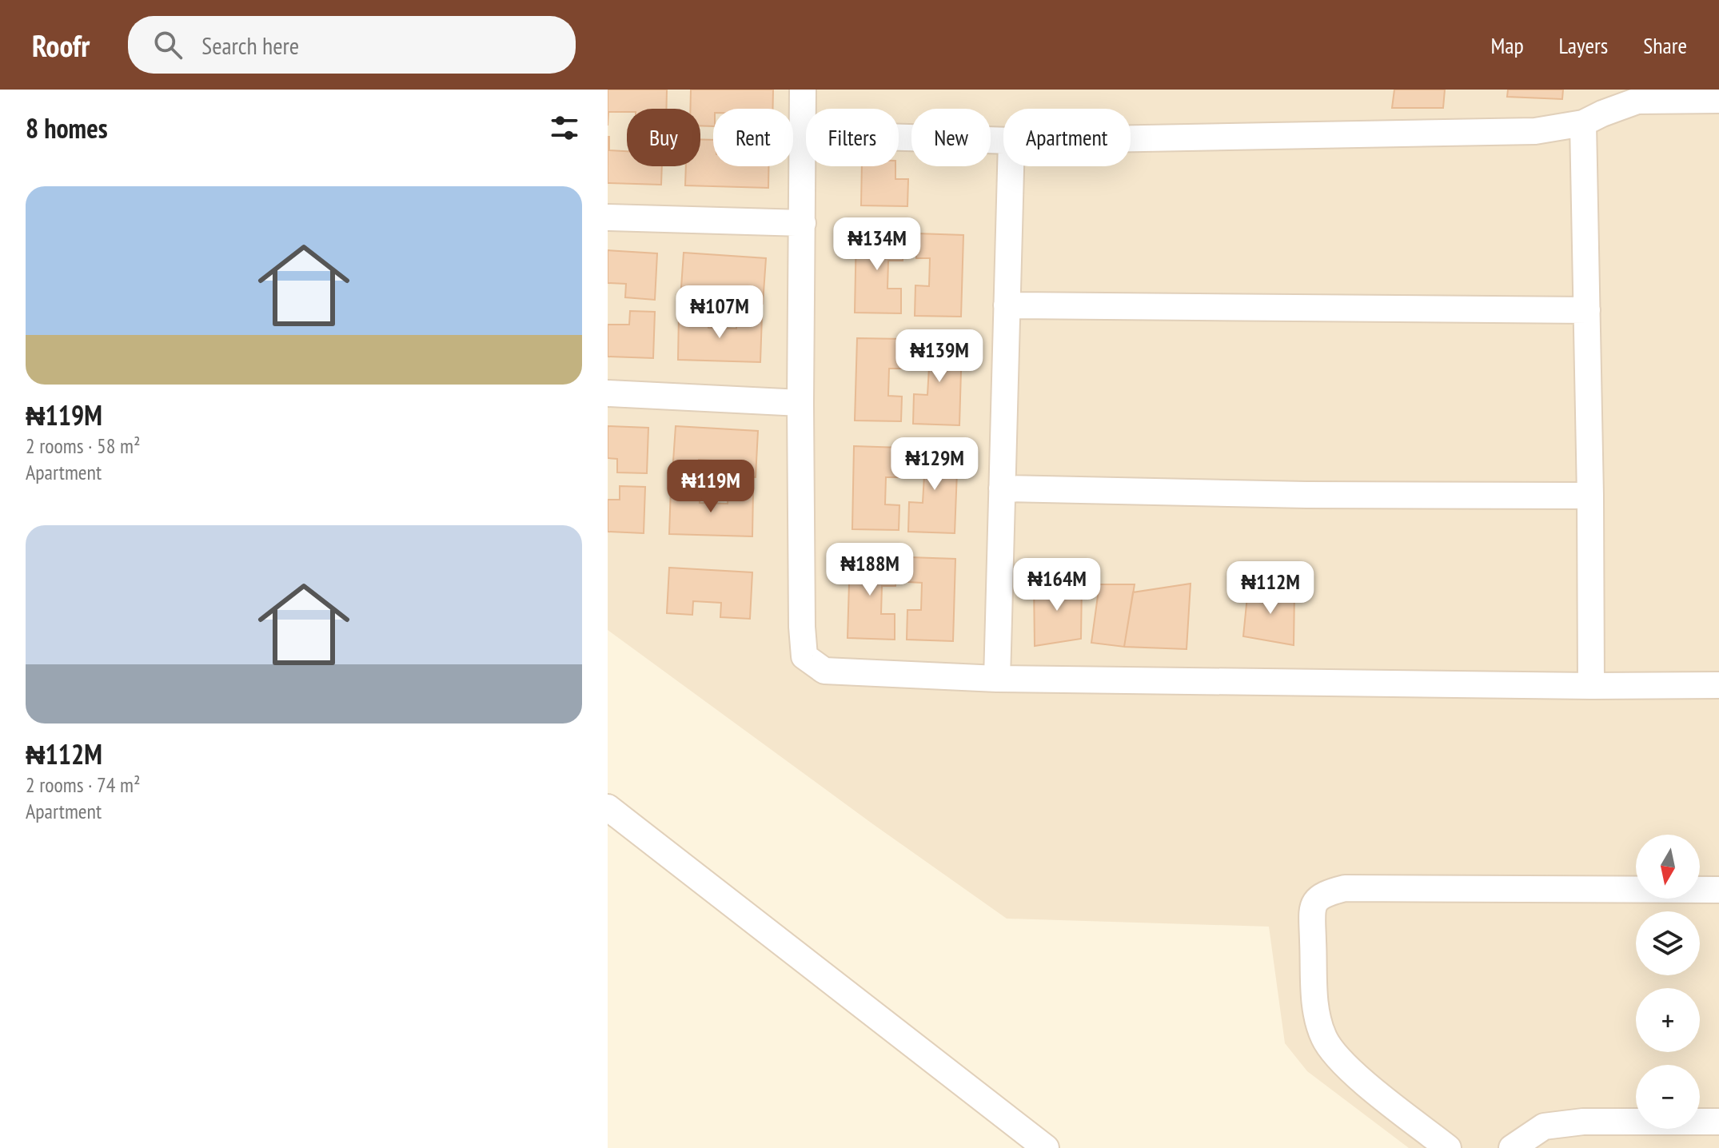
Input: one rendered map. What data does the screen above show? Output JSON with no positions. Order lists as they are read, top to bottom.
{
  "north": "bottom",
  "page": {
    "header": "Roofr",
    "search": "Search here",
    "nav": ["Map", "Layers", "Share"],
    "heading": "8 homes",
    "chip": [
      "Buy",
      "Rent",
      "Filters",
      "New",
      "Apartment"
    ],
    "list": [
      {
        "name": "₦119M",
        "note": "2 rooms · 58 m² · Apartment"
      },
      {
        "name": "₦112M",
        "note": "2 rooms · 74 m² · Apartment"
      }
    ],
    "price": [
      "₦134M",
      "₦107M",
      "₦139M",
      "₦129M",
      "₦119M",
      "₦188M",
      "₦164M",
      "₦112M"
    ],
    "map_buttons": ["+", "−"]
  }
}
